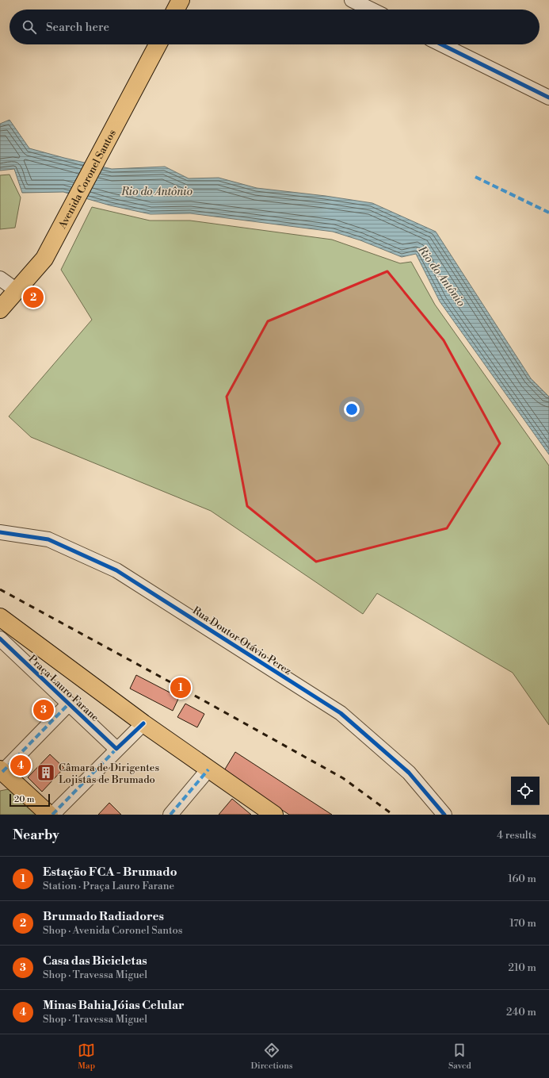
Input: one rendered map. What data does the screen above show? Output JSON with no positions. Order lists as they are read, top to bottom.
{
  "streets": {
    "main road": ["Avenida Coronel Santos", "Praça Lauro Farane"],
    "street": ["Rua Doutor Otávio Perez"]
  },
  "water": ["Rio do Antônio"],
  "places": {
    "building": ["Câmara de Dirigentes Lojistas de Brumado"]
  },
  "scale_bar": "20 m",
  "page": {
    "search": "Search here",
    "pins": [
      "2",
      "1",
      "3",
      "4"
    ],
    "scale": "20 m",
    "heading": ["Nearby", "4 results"],
    "list": [
      {
        "mark": "1",
        "name": "Estação FCA - Brumado",
        "note": "Station · Praça Lauro Farane",
        "value": "160 m"
      },
      {
        "mark": "2",
        "name": "Brumado Radiadores",
        "note": "Shop · Avenida Coronel Santos",
        "value": "170 m"
      },
      {
        "mark": "3",
        "name": "Casa das Bicicletas",
        "note": "Shop · Travessa Miguel",
        "value": "210 m"
      },
      {
        "mark": "4",
        "name": "Minas Bahia Jóias Celular",
        "note": "Shop · Travessa Miguel",
        "value": "240 m"
      }
    ],
    "nav": ["Map", "Directions", "Saved"]
  }
}
